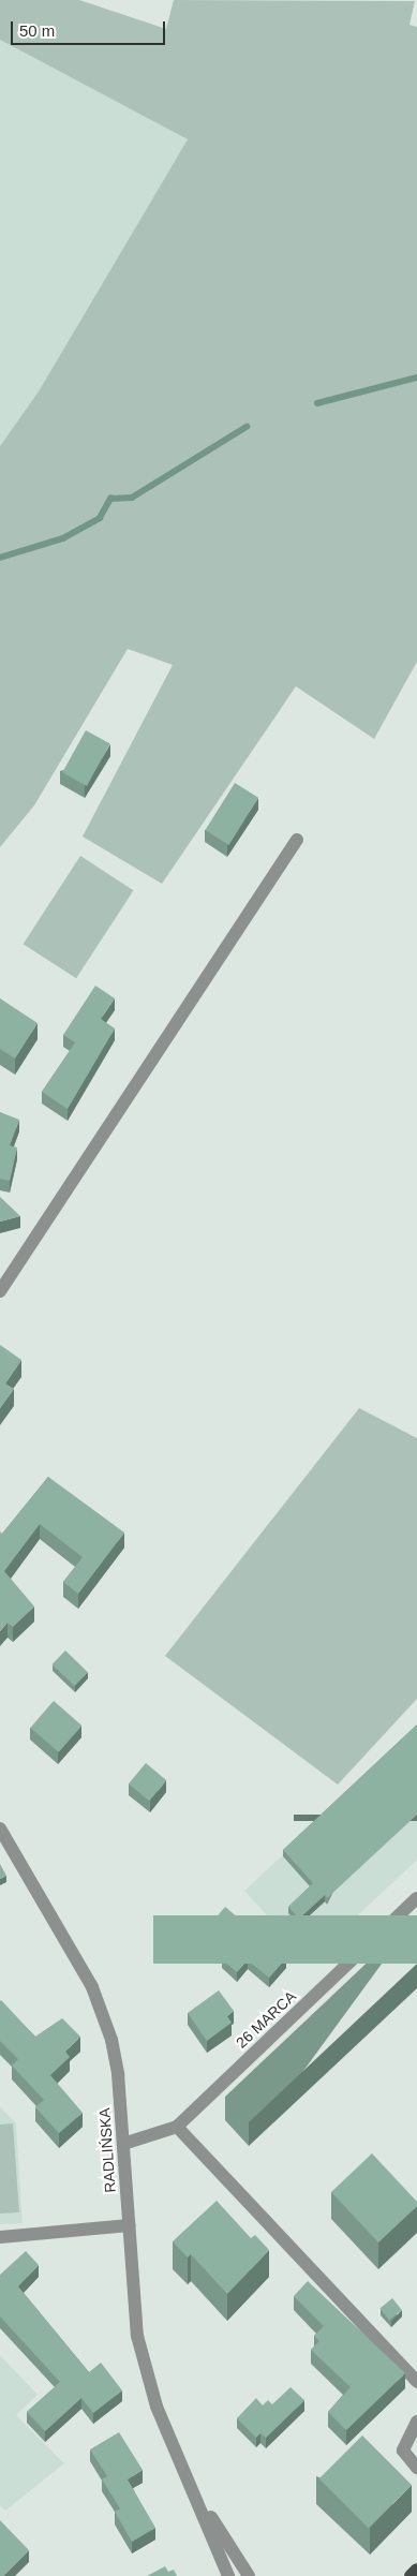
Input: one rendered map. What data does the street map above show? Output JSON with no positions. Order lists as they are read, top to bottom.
{
  "streets": {
    "street": ["26 MARCA", "RADLIŃSKA"]
  },
  "crossings": [
    ["26 MARCA", "RADLIŃSKA"]
  ],
  "scale_bar": "50 m"
}
